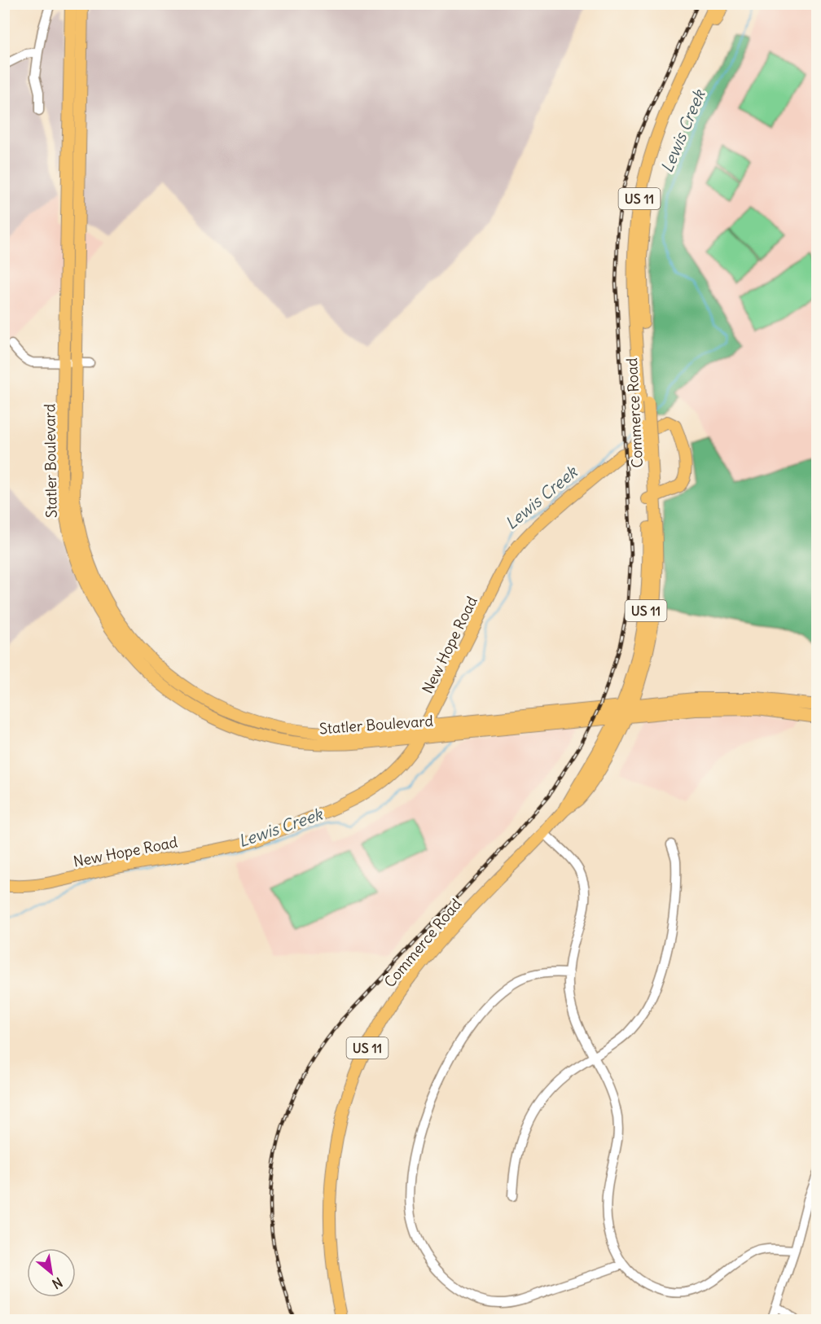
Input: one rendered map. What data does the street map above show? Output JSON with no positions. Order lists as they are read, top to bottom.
{
  "streets": {
    "main road": [
      "US 11",
      "Commerce Road",
      "Statler Boulevard",
      "New Hope Road"
    ]
  },
  "crossings": [
    ["Commerce Road", "Statler Boulevard"],
    ["Statler Boulevard", "New Hope Road"]
  ],
  "water": ["Lewis Creek"],
  "north": "bottom right"
}
